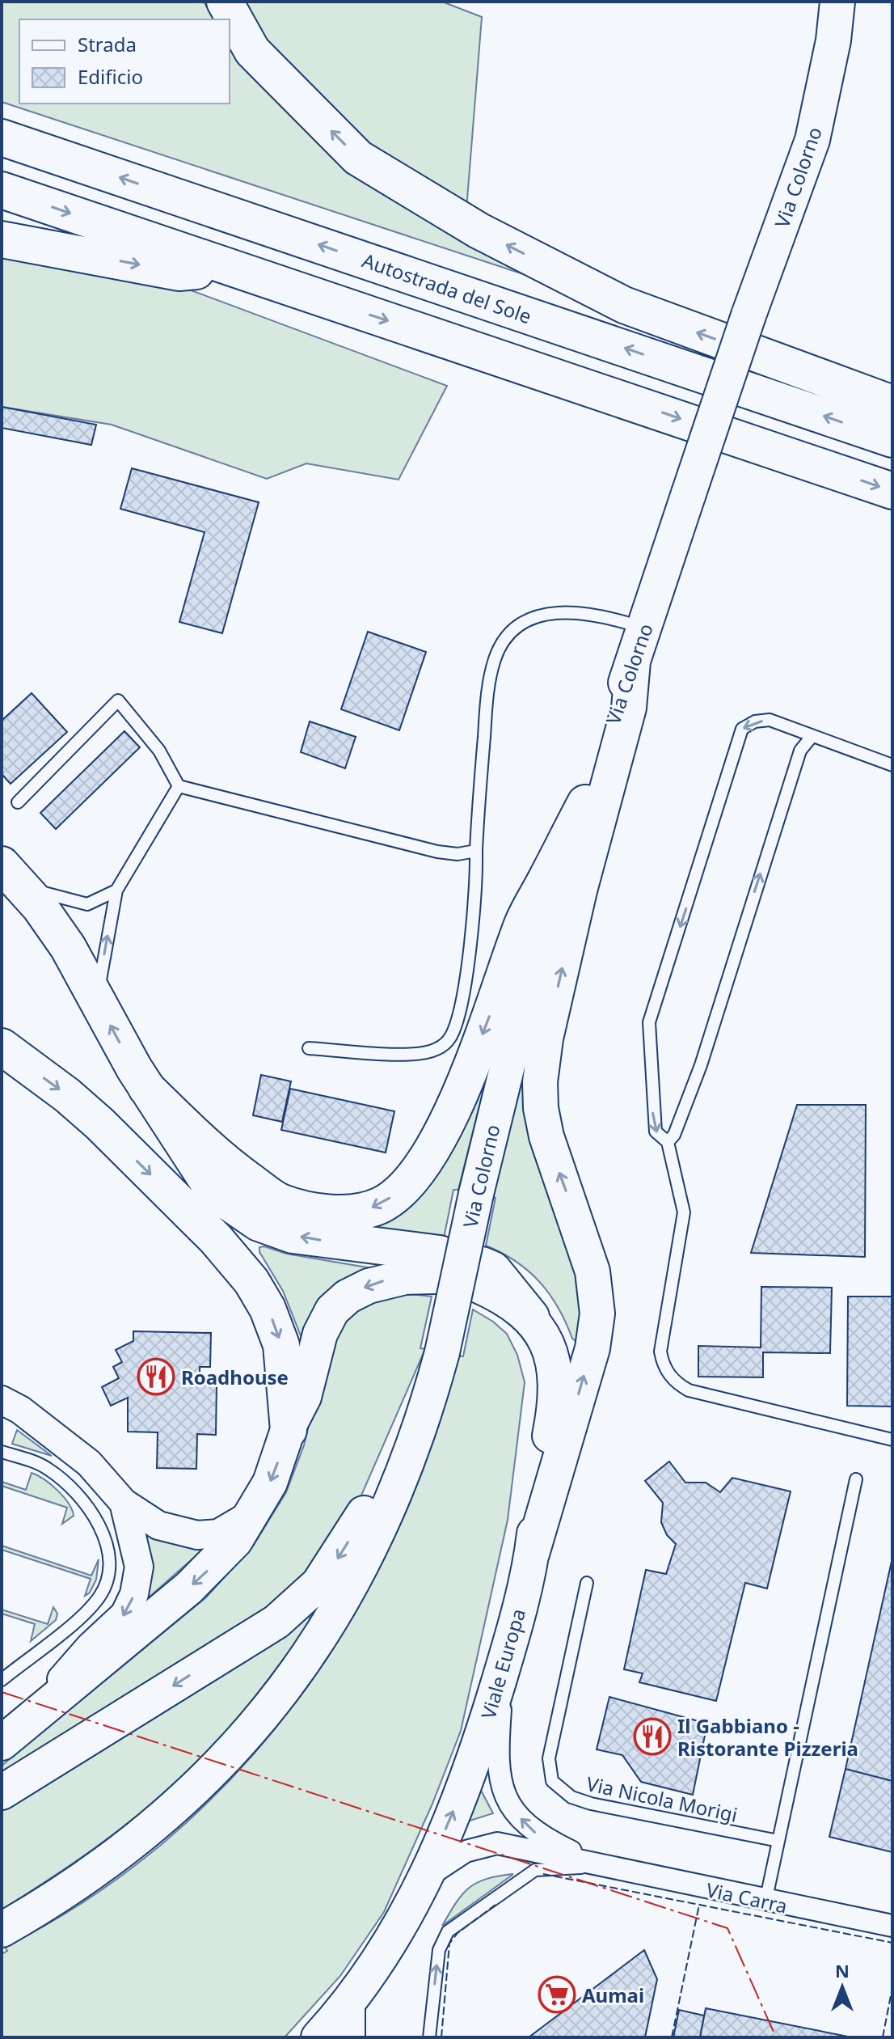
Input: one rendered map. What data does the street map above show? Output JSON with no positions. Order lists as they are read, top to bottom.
{
  "streets": {
    "highway": ["Autostrada del Sole"],
    "main road": ["Via Colorno", "Viale Europa"],
    "street": ["Via Carra"],
    "lane": ["Via Nicola Morigi"]
  },
  "crossings": [
    ["Viale Europa", "Via Carra"]
  ],
  "places": {
    "restaurant": ["Roadhouse", "Il Gabbiano - Ristorante Pizzeria"],
    "supermarket": ["Aumai"]
  },
  "legend": ["Strada", "Edificio"],
  "north": "top"
}
